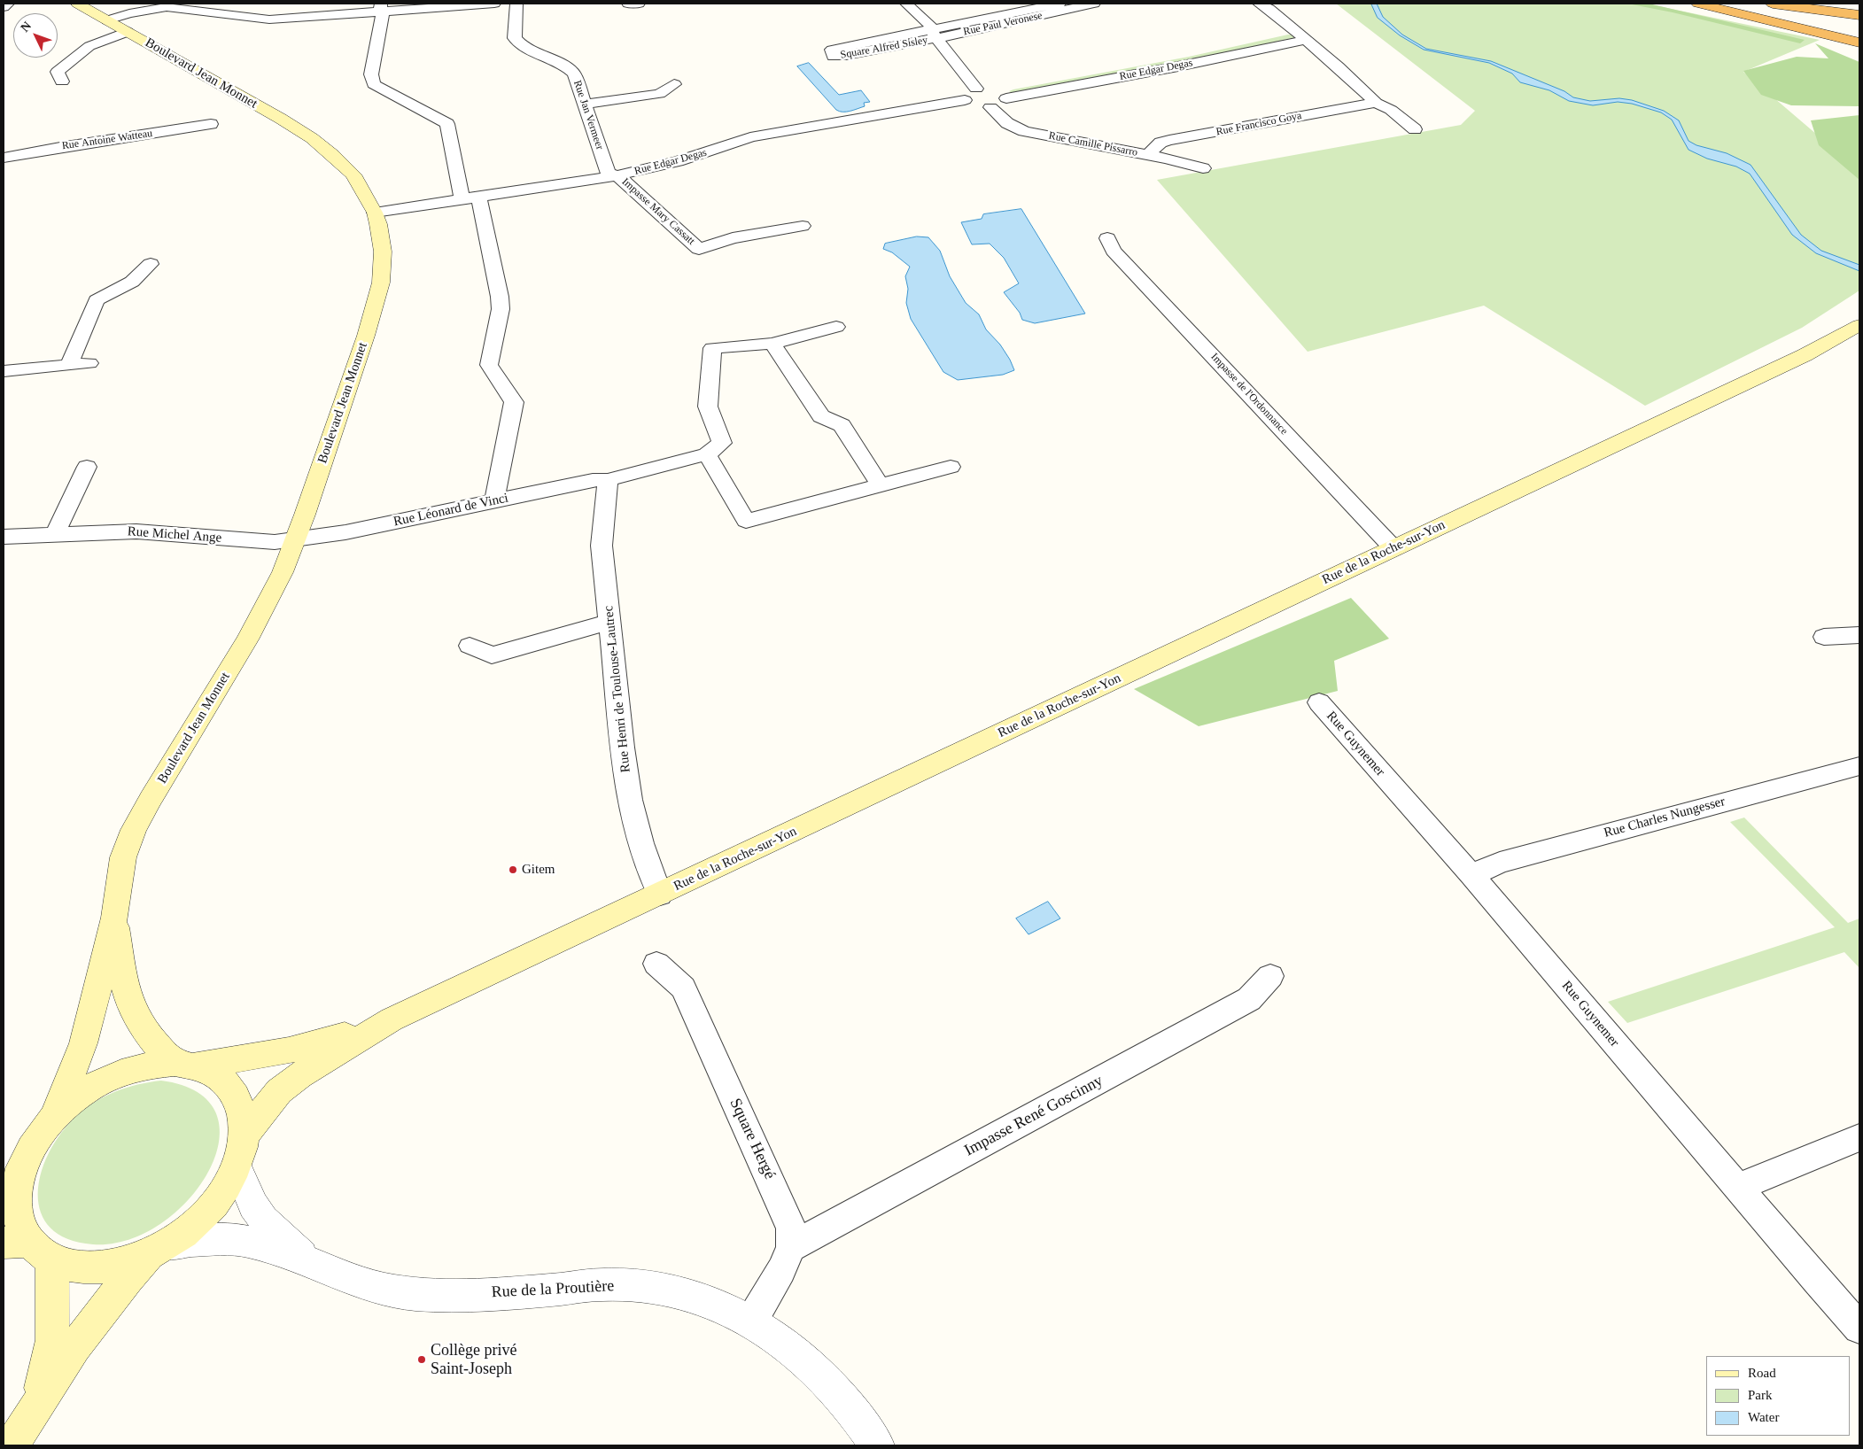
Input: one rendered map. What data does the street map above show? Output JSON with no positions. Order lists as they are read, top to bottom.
{
  "streets": {
    "main road": ["Boulevard Jean Monnet", "Rue de la Roche-sur-Yon"],
    "street": [
      "Rue Paul Veronese",
      "Square Alfred Sisley",
      "Rue Edgar Degas",
      "Rue Jan Vermeer",
      "Rue Francisco Goya",
      "Rue Antoine Watteau",
      "Rue Camille Pissarro",
      "Impasse Mary Cassatt",
      "Impasse de l'Ordonnance",
      "Rue Léonard de Vinci",
      "Rue Michel Ange",
      "Rue Henri de Toulouse-Lautrec",
      "Rue Guynemer",
      "Rue Charles Nungesser",
      "Impasse René Goscinny",
      "Square Hergé",
      "Rue de la Proutière"
    ]
  },
  "crossings": [
    ["Rue Paul Veronese", "Square Alfred Sisley"],
    ["Rue Edgar Degas", "Boulevard Jean Monnet"],
    ["Rue Edgar Degas", "Rue Jan Vermeer"],
    ["Rue Edgar Degas", "Impasse Mary Cassatt"],
    ["Boulevard Jean Monnet", "Rue Léonard de Vinci"],
    ["Boulevard Jean Monnet", "Rue Michel Ange"],
    ["Boulevard Jean Monnet", "Rue de la Roche-sur-Yon"],
    ["Rue Jan Vermeer", "Impasse Mary Cassatt"],
    ["Rue Francisco Goya", "Rue Camille Pissarro"],
    ["Impasse de l'Ordonnance", "Rue de la Roche-sur-Yon"],
    ["Rue Léonard de Vinci", "Rue Michel Ange"],
    ["Rue Léonard de Vinci", "Rue Henri de Toulouse-Lautrec"],
    ["Rue de la Roche-sur-Yon", "Rue Henri de Toulouse-Lautrec"],
    ["Rue Guynemer", "Rue Charles Nungesser"],
    ["Impasse René Goscinny", "Square Hergé"],
    ["Square Hergé", "Rue de la Proutière"]
  ],
  "places": ["Gitem", "Collège privé Saint-Joseph"],
  "legend": ["Road", "Park", "Water"],
  "north": "top left"
}
